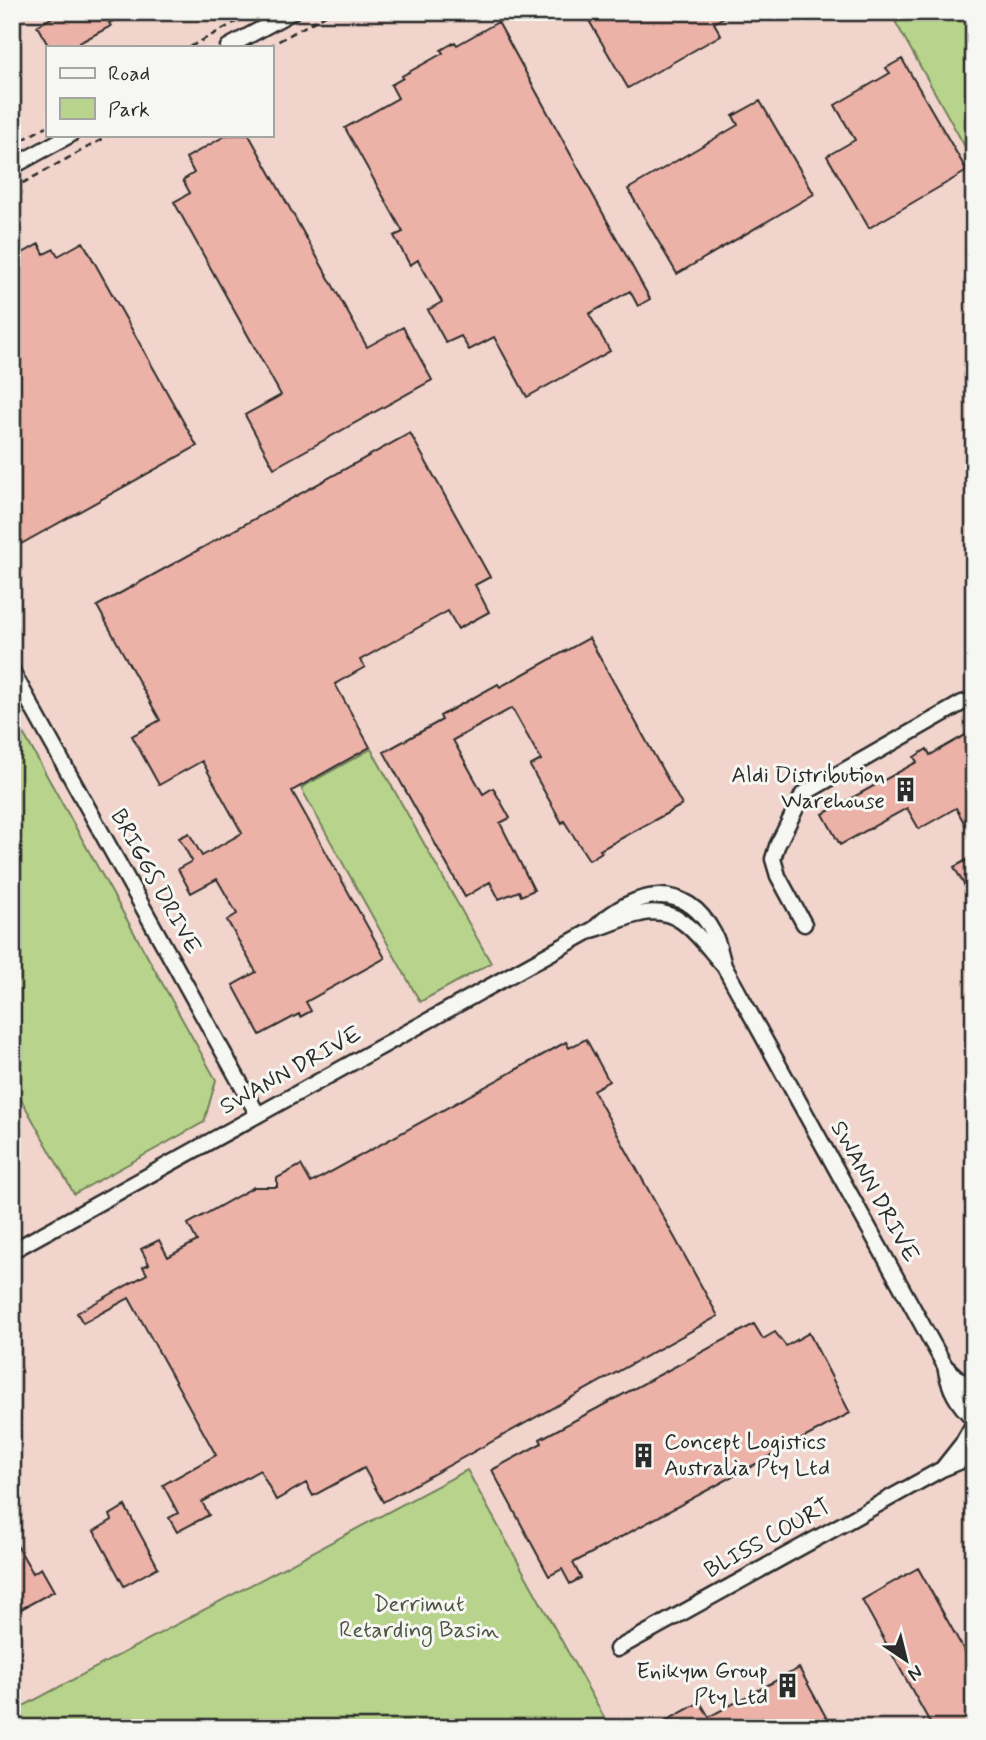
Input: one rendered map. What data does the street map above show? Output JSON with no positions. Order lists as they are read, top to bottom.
{
  "streets": {
    "street": ["BRIGGS DRIVE", "SWANN DRIVE", "BLISS COURT"]
  },
  "crossings": [
    ["BRIGGS DRIVE", "SWANN DRIVE"],
    ["SWANN DRIVE", "BLISS COURT"]
  ],
  "parks": ["Derrimut Retarding Basin"],
  "places": {
    "building": ["Aldi Distribution Warehouse", "Concept Logistics Australia Pty Ltd", "Enikym Group Pty Ltd"]
  },
  "legend": ["Road", "Park"],
  "north": "bottom right"
}
